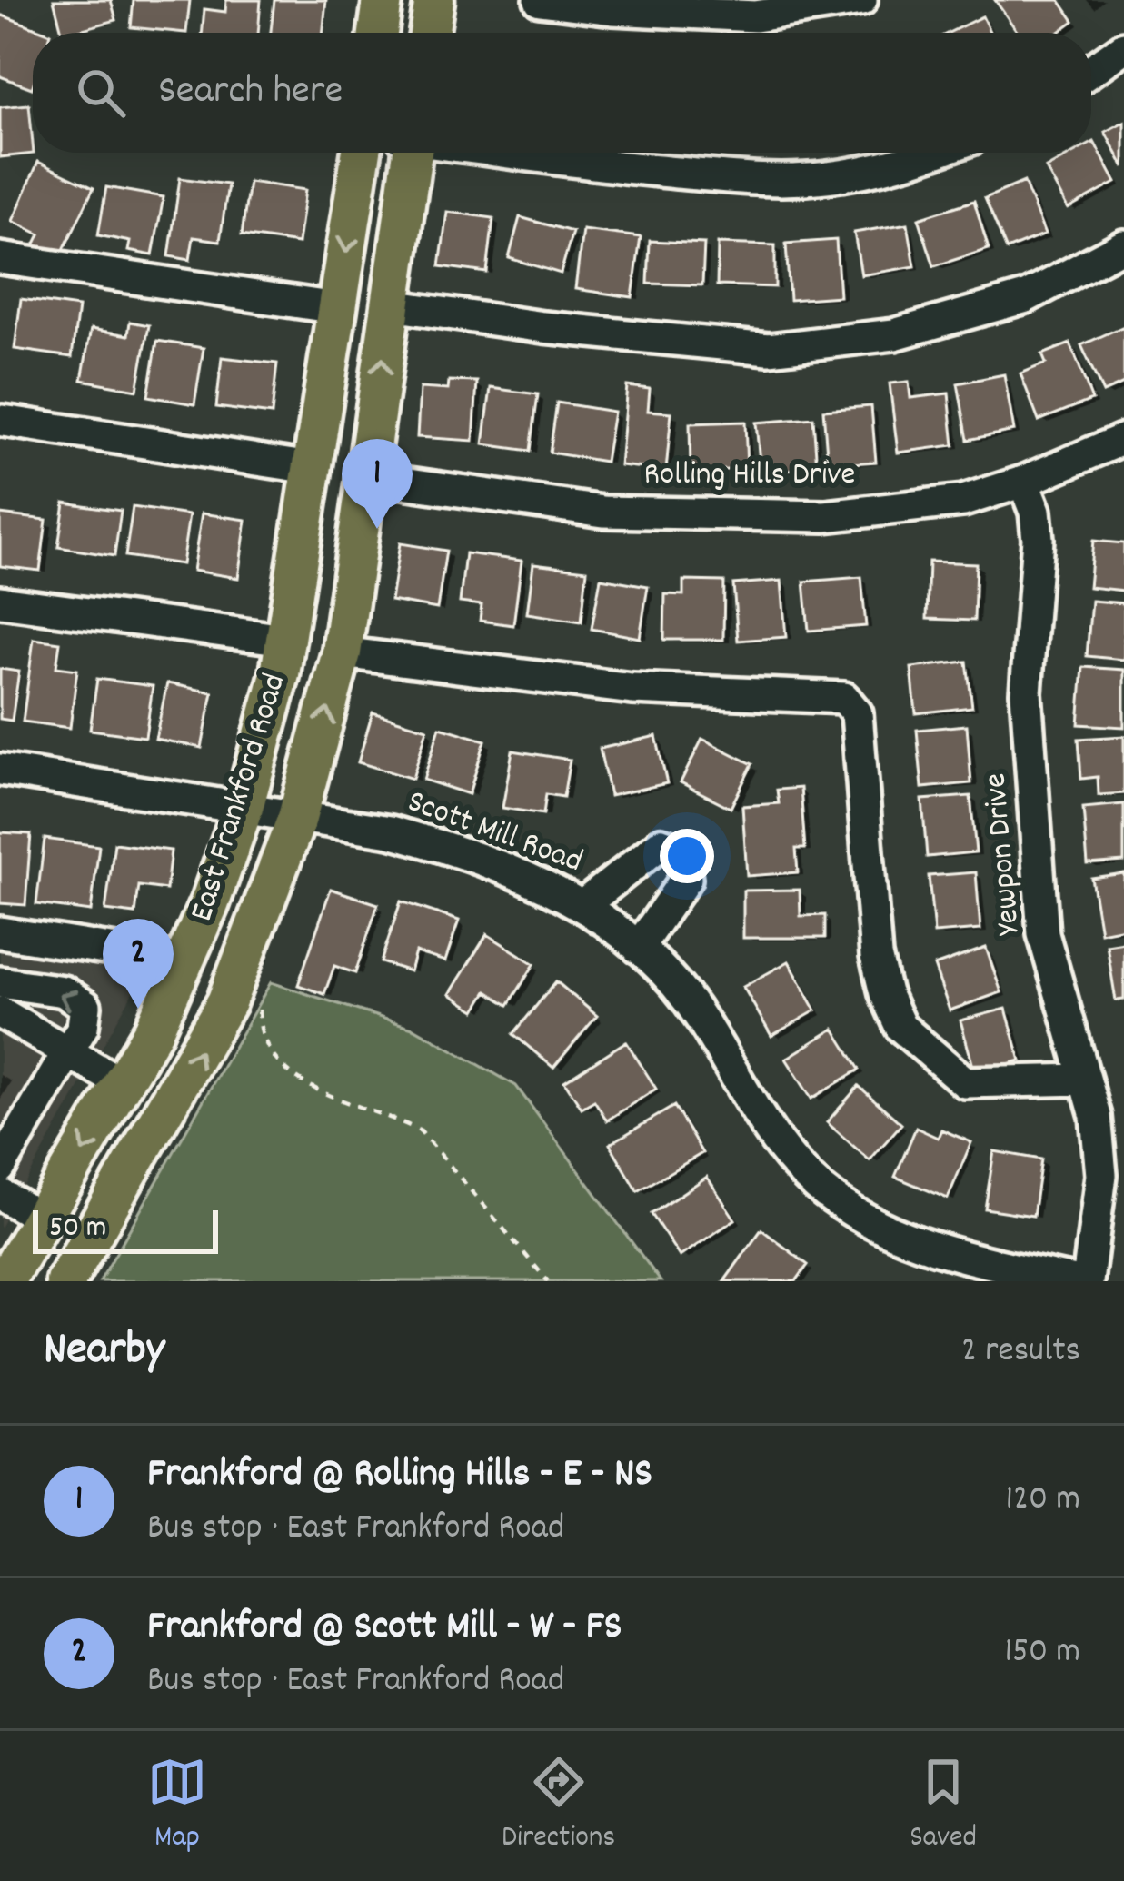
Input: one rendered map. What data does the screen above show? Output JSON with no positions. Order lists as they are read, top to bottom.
{
  "streets": {
    "main road": ["East Frankford Road"],
    "street": ["Rolling Hills Drive", "Scott Mill Road", "Yewpon Drive"]
  },
  "crossings": [
    ["Rolling Hills Drive", "East Frankford Road"],
    ["Rolling Hills Drive", "Yewpon Drive"],
    ["East Frankford Road", "Scott Mill Road"]
  ],
  "scale_bar": "50 m",
  "page": {
    "search": "Search here",
    "pins": ["1", "2"],
    "scale": "50 m",
    "heading": ["Nearby", "2 results"],
    "list": [
      {
        "mark": "1",
        "name": "Frankford @ Rolling Hills - E - NS",
        "note": "Bus stop · East Frankford Road",
        "value": "120 m"
      },
      {
        "mark": "2",
        "name": "Frankford @ Scott Mill - W - FS",
        "note": "Bus stop · East Frankford Road",
        "value": "150 m"
      }
    ],
    "nav": ["Map", "Directions", "Saved"]
  }
}
